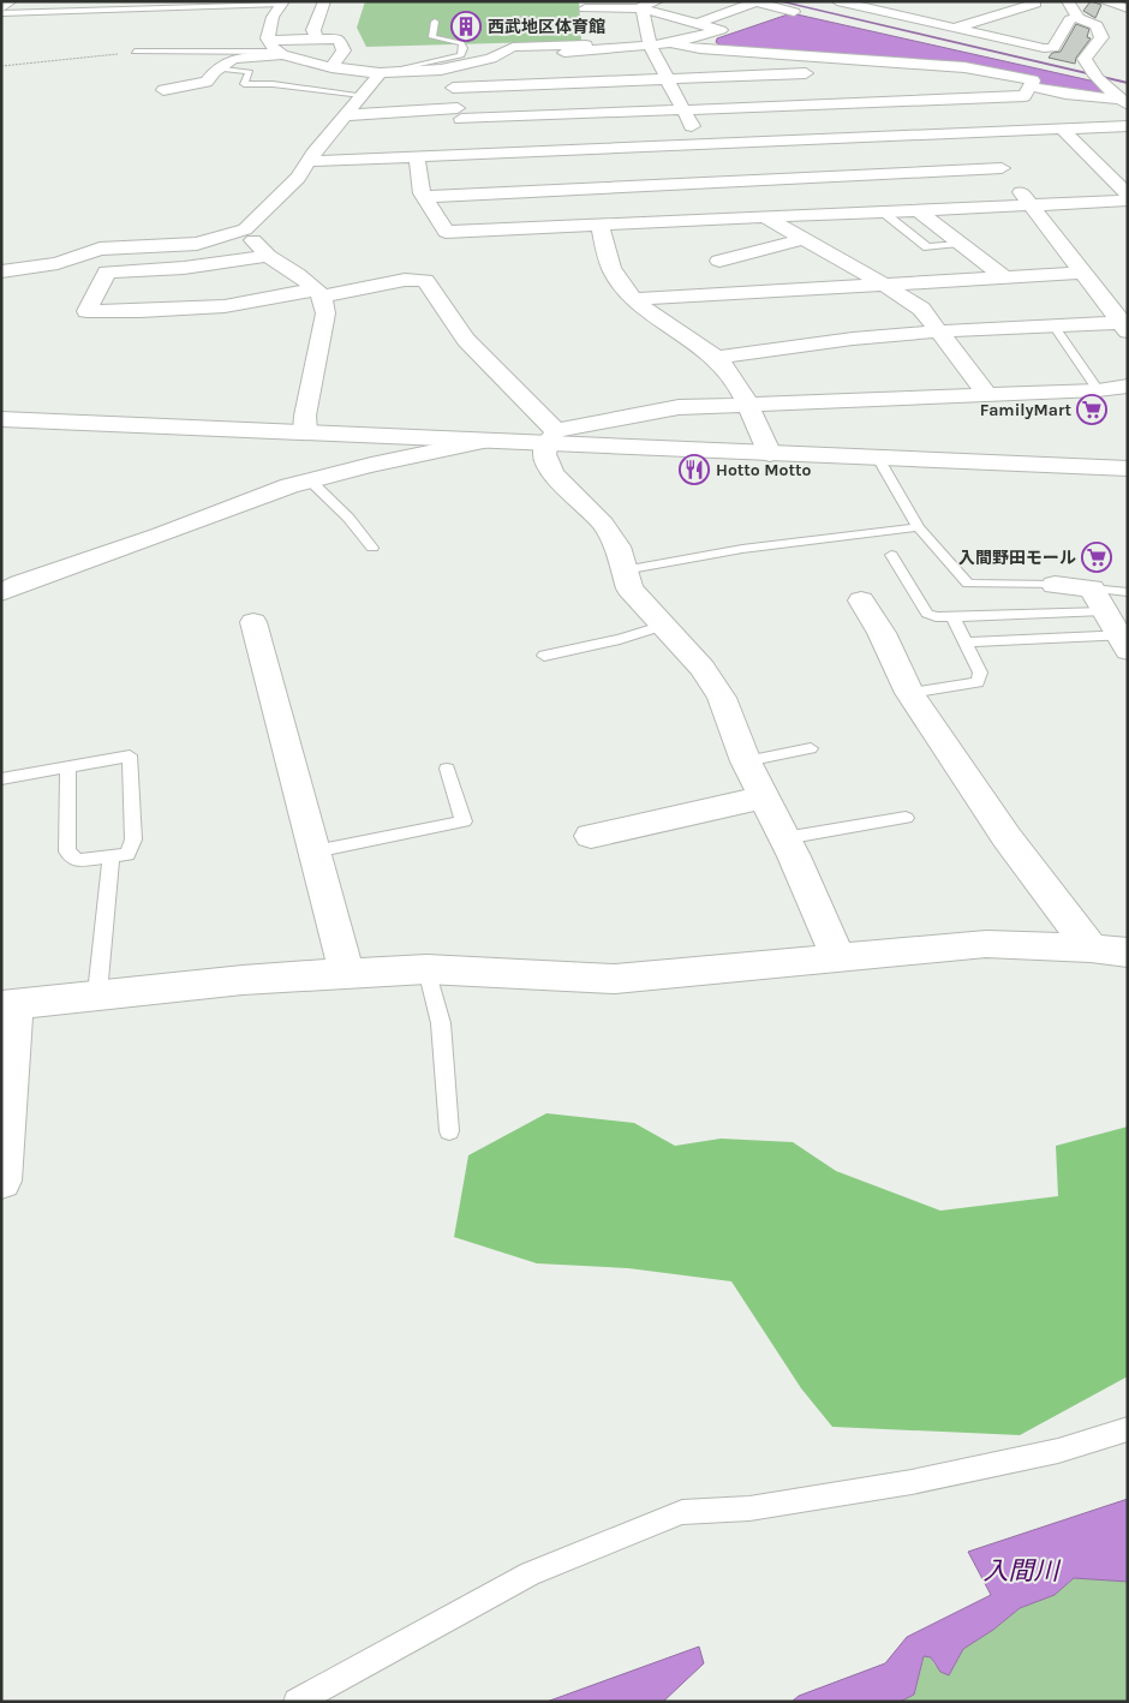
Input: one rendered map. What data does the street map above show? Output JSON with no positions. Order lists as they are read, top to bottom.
{
  "water": ["入間川"],
  "places": {
    "building": ["西武地区体育館"],
    "supermarket": ["FamilyMart", "入間野田モール"],
    "restaurant": ["Hotto Motto"]
  }
}
